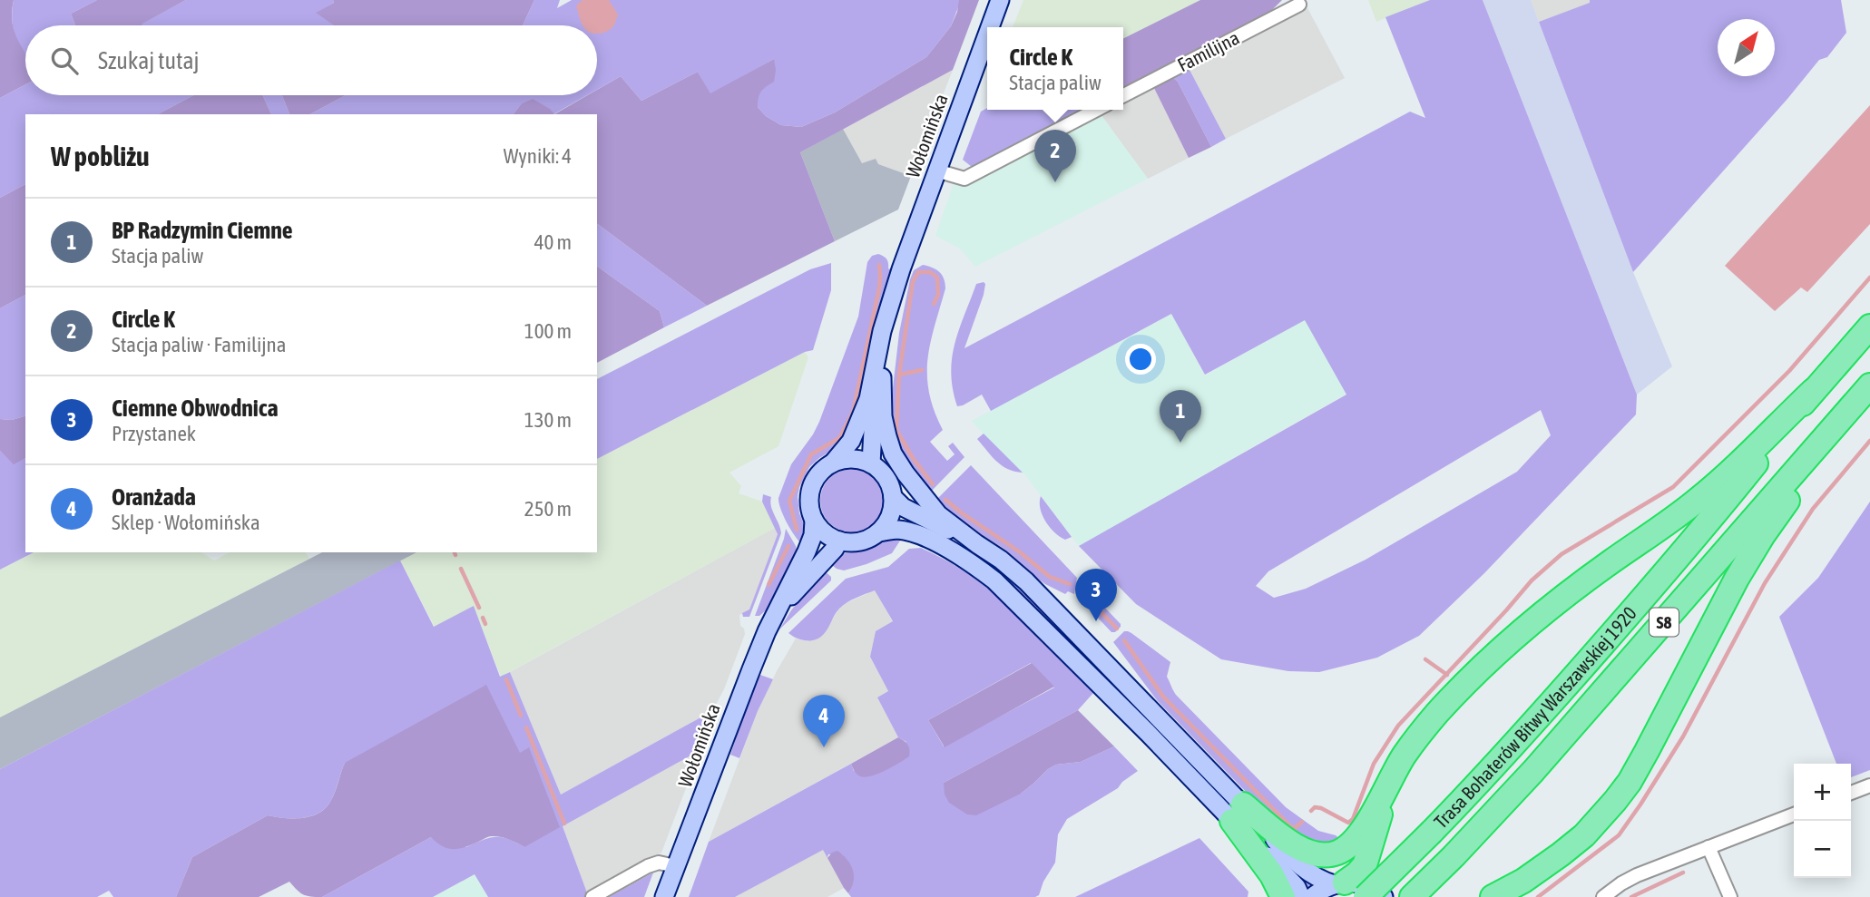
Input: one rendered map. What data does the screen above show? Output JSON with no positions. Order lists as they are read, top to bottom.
{
  "streets": {
    "highway": ["S8", "Trasa Bohaterów Bitwy Warszawskiej 1920"],
    "main road": ["Wołomińska"],
    "street": ["Familijna"]
  },
  "north": "top right",
  "page": {
    "search": "Szukaj tutaj",
    "popup": ["Circle K", "Stacja paliw"],
    "heading": ["W pobliżu", "Wyniki: 4"],
    "pins": [
      "2",
      "1",
      "3",
      "4"
    ],
    "list": [
      {
        "mark": "1",
        "name": "BP Radzymin Ciemne",
        "note": "Stacja paliw",
        "value": "40 m"
      },
      {
        "mark": "2",
        "name": "Circle K",
        "note": "Stacja paliw · Familijna",
        "value": "100 m"
      },
      {
        "mark": "3",
        "name": "Ciemne Obwodnica",
        "note": "Przystanek",
        "value": "130 m"
      },
      {
        "mark": "4",
        "name": "Oranżada",
        "note": "Sklep · Wołomińska",
        "value": "250 m"
      }
    ],
    "map_buttons": ["+", "−"]
  }
}
